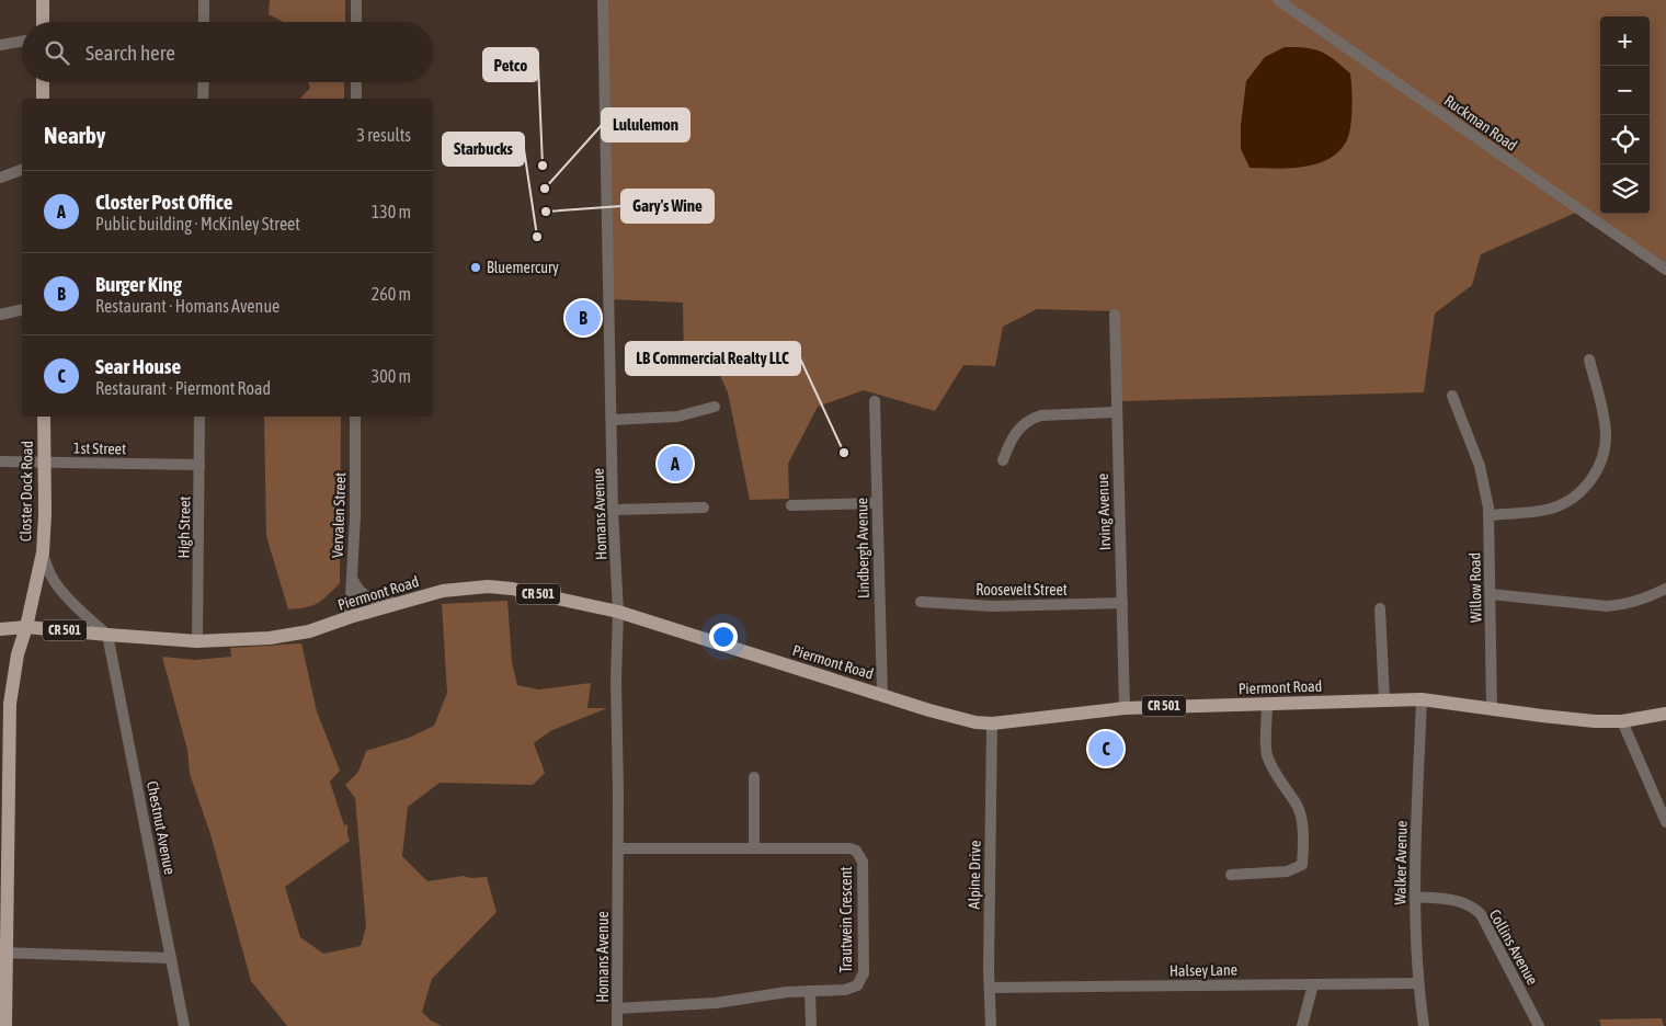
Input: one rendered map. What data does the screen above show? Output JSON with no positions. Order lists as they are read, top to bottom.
{
  "streets": {
    "main road": ["Closter Dock Road", "Piermont Road", "CR 501"],
    "street": [
      "Ruckman Road",
      "1st Street",
      "Irving Avenue",
      "Homans Avenue",
      "Vervalen Street",
      "High Street",
      "Lindbergh Avenue",
      "Willow Road",
      "Roosevelt Street",
      "Chestnut Avenue",
      "Walker Avenue",
      "Alpine Drive",
      "Trautwein Crescent",
      "Collins Avenue",
      "Halsey Lane"
    ]
  },
  "crossings": [
    ["1st Street", "Closter Dock Road"],
    ["1st Street", "High Street"],
    ["Closter Dock Road", "Piermont Road"],
    ["Irving Avenue", "Roosevelt Street"],
    ["Irving Avenue", "Piermont Road"],
    ["Homans Avenue", "Piermont Road"],
    ["Homans Avenue", "Trautwein Crescent"],
    ["Vervalen Street", "Piermont Road"],
    ["High Street", "Piermont Road"],
    ["Lindbergh Avenue", "Piermont Road"],
    ["Willow Road", "Piermont Road"],
    ["Piermont Road", "Chestnut Avenue"],
    ["Piermont Road", "Walker Avenue"],
    ["Piermont Road", "Alpine Drive"],
    ["Walker Avenue", "Collins Avenue"],
    ["Walker Avenue", "Halsey Lane"],
    ["Alpine Drive", "Halsey Lane"]
  ],
  "places": [
    "Petco",
    "Lululemon",
    "Gary's Wine",
    "Starbucks",
    "Bluemercury",
    "LB Commercial Realty LLC"
  ],
  "page": {
    "map_buttons": ["+", "−"],
    "search": "Search here",
    "heading": ["Nearby", "3 results"],
    "list": [
      {
        "mark": "A",
        "name": "Closter Post Office",
        "note": "Public building · McKinley Street",
        "value": "130 m"
      },
      {
        "mark": "B",
        "name": "Burger King",
        "note": "Restaurant · Homans Avenue",
        "value": "260 m"
      },
      {
        "mark": "C",
        "name": "Sear House",
        "note": "Restaurant · Piermont Road",
        "value": "300 m"
      }
    ],
    "pins": ["B", "A", "C"]
  }
}
